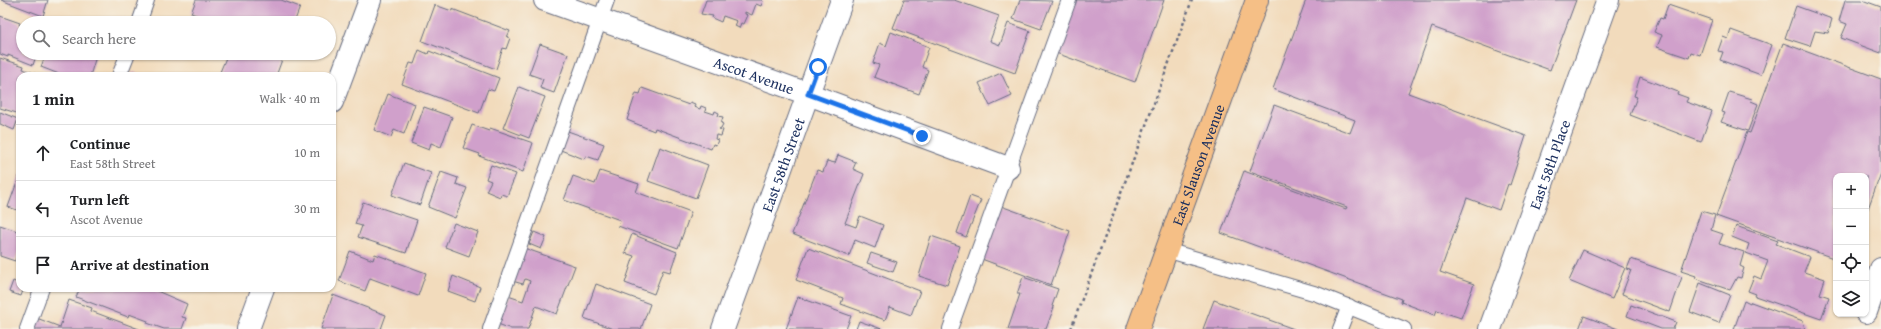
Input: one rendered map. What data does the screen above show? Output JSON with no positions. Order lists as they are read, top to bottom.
{
  "streets": {
    "main road": ["East Slauson Avenue"],
    "street": ["Ascot Avenue", "East 58th Street", "East 58th Place"]
  },
  "crossings": [
    ["Ascot Avenue", "East 58th Street"]
  ],
  "page": {
    "search": "Search here",
    "heading": ["1 min", "Walk · 40 m"],
    "list": [
      ["Continue", "East 58th Street", "10 m"],
      ["Turn left", "Ascot Avenue", "30 m"],
      "Arrive at destination"
    ],
    "map_buttons": ["+", "−"]
  }
}
